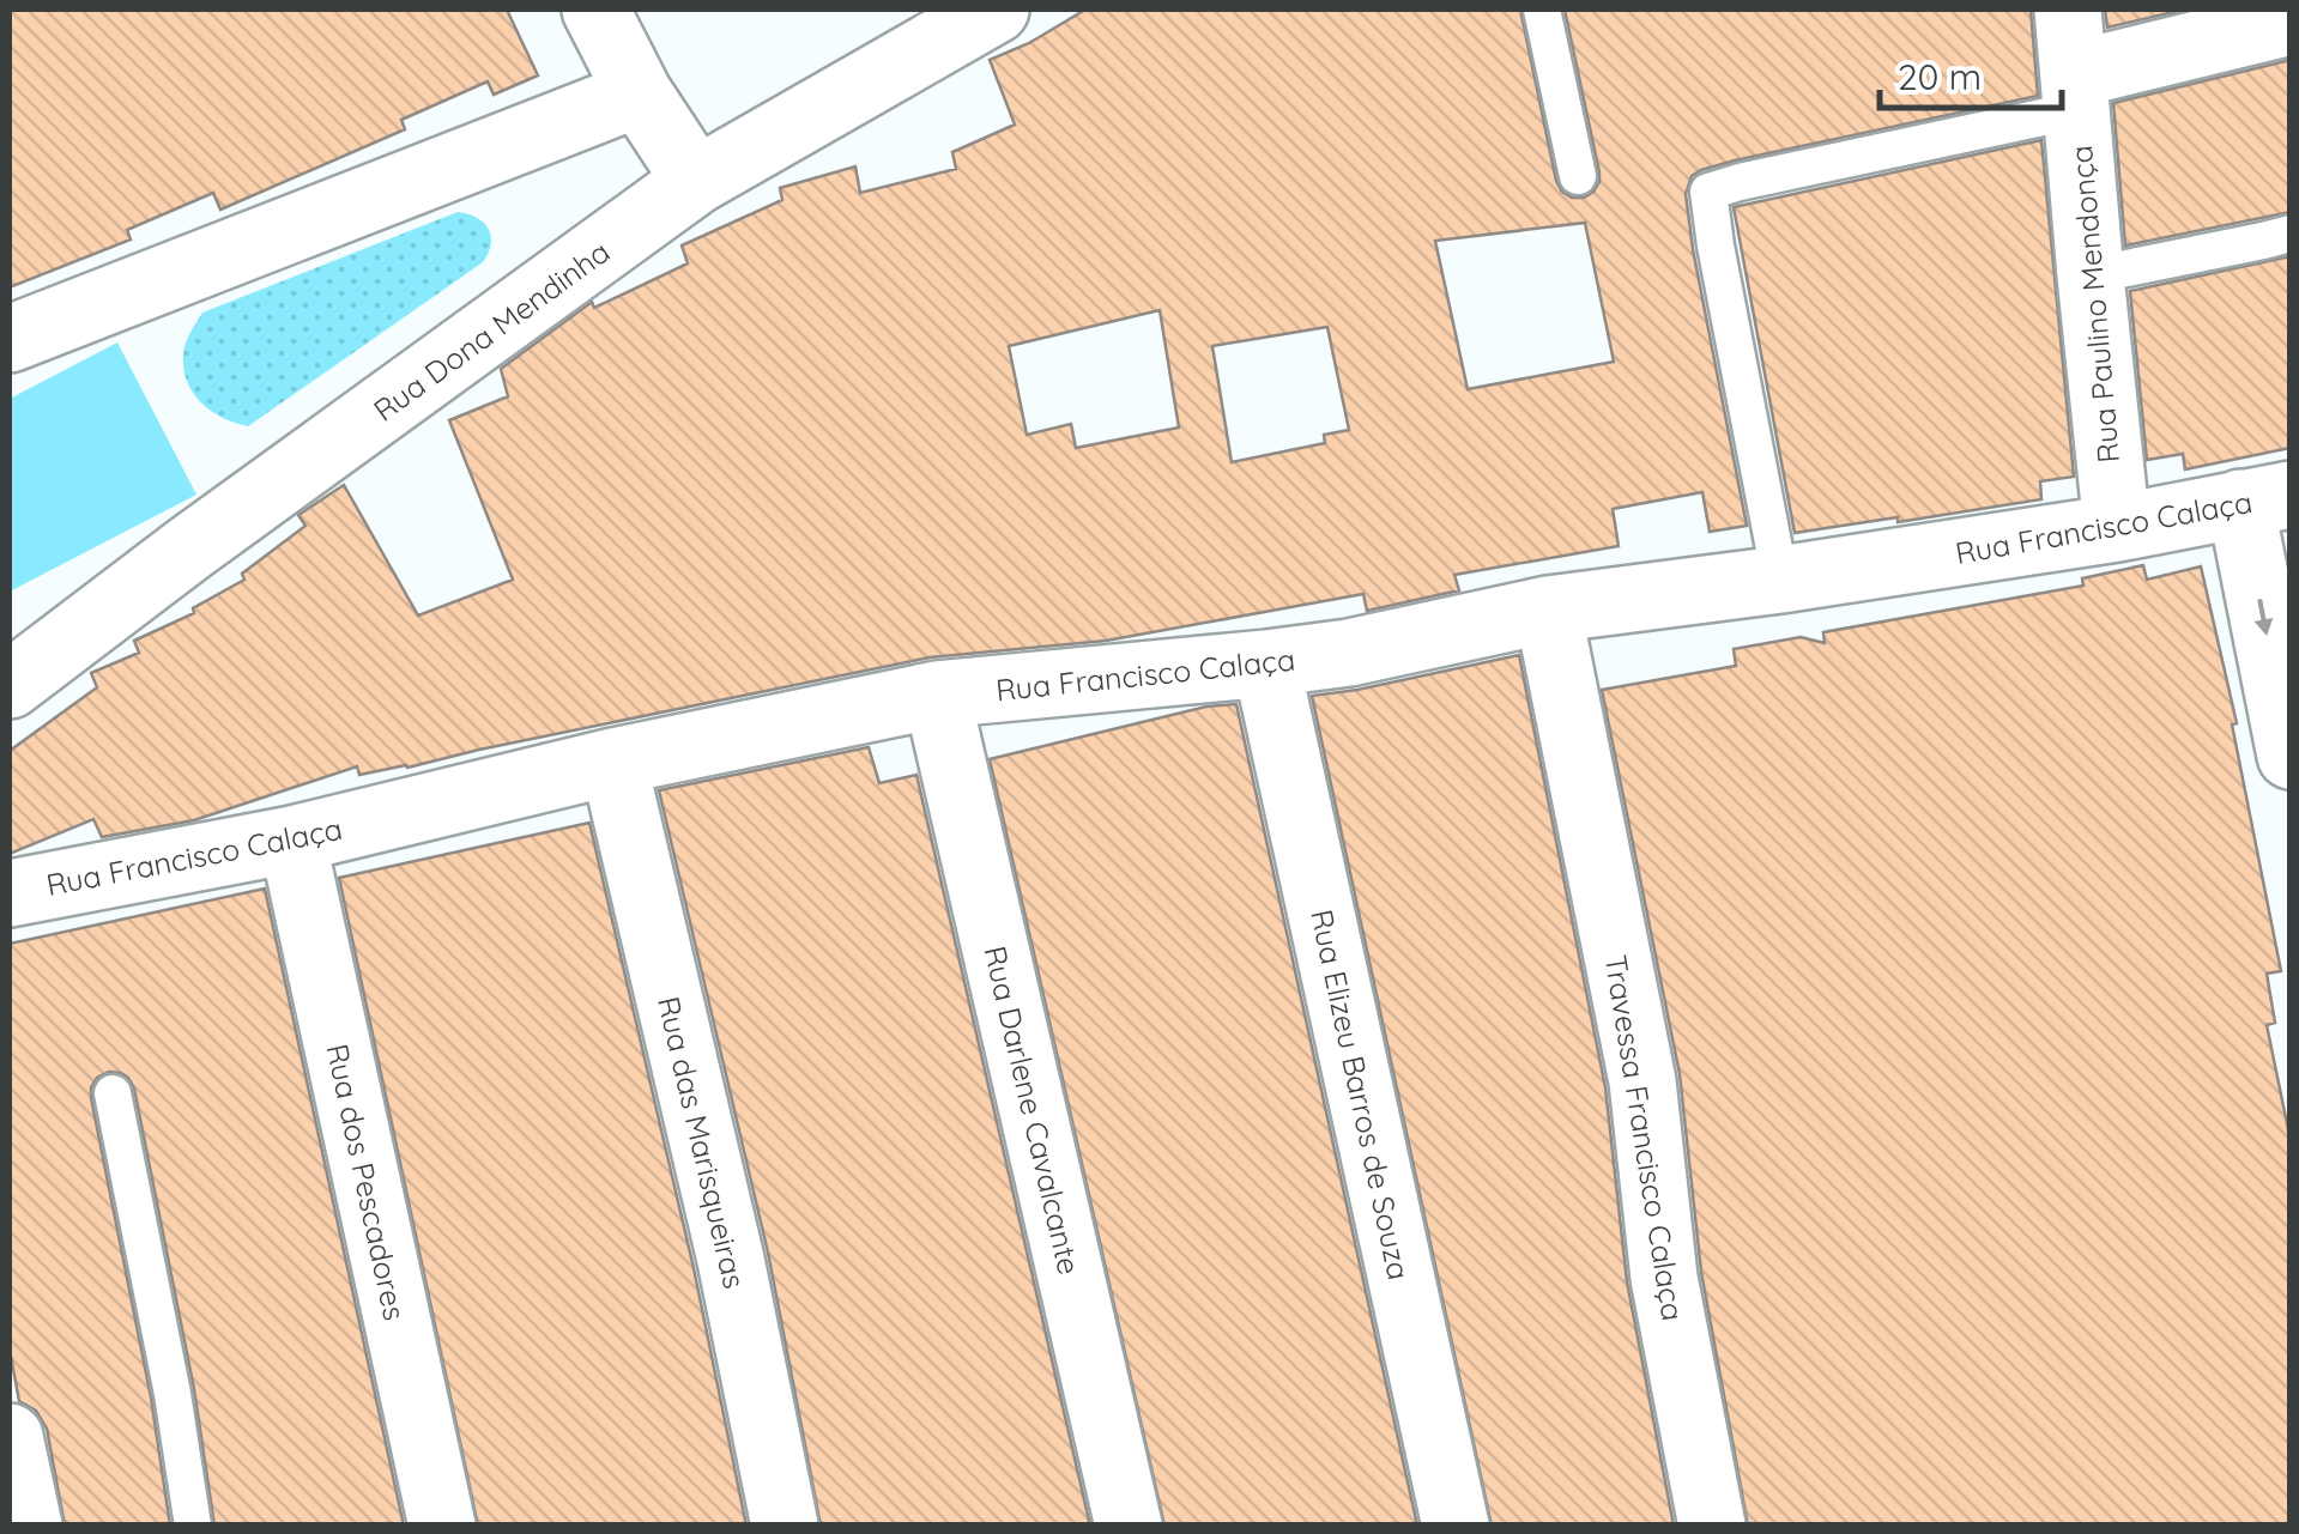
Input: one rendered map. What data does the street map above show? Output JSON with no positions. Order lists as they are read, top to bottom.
{
  "streets": {
    "street": [
      "Rua Paulino Mendonça",
      "Rua Dona Mendinha",
      "Rua Francisco Calaça",
      "Rua Elizeu Barros de Souza",
      "Rua Darlene Cavalcante",
      "Travessa Francisco Calaça",
      "Rua das Marisqueiras",
      "Rua dos Pescadores"
    ]
  },
  "crossings": [
    ["Rua Paulino Mendonça", "Rua Francisco Calaça"],
    ["Rua Francisco Calaça", "Rua Elizeu Barros de Souza"],
    ["Rua Francisco Calaça", "Rua Darlene Cavalcante"],
    ["Rua Francisco Calaça", "Travessa Francisco Calaça"],
    ["Rua Francisco Calaça", "Rua das Marisqueiras"],
    ["Rua Francisco Calaça", "Rua dos Pescadores"]
  ],
  "scale_bar": "20 m"
}
